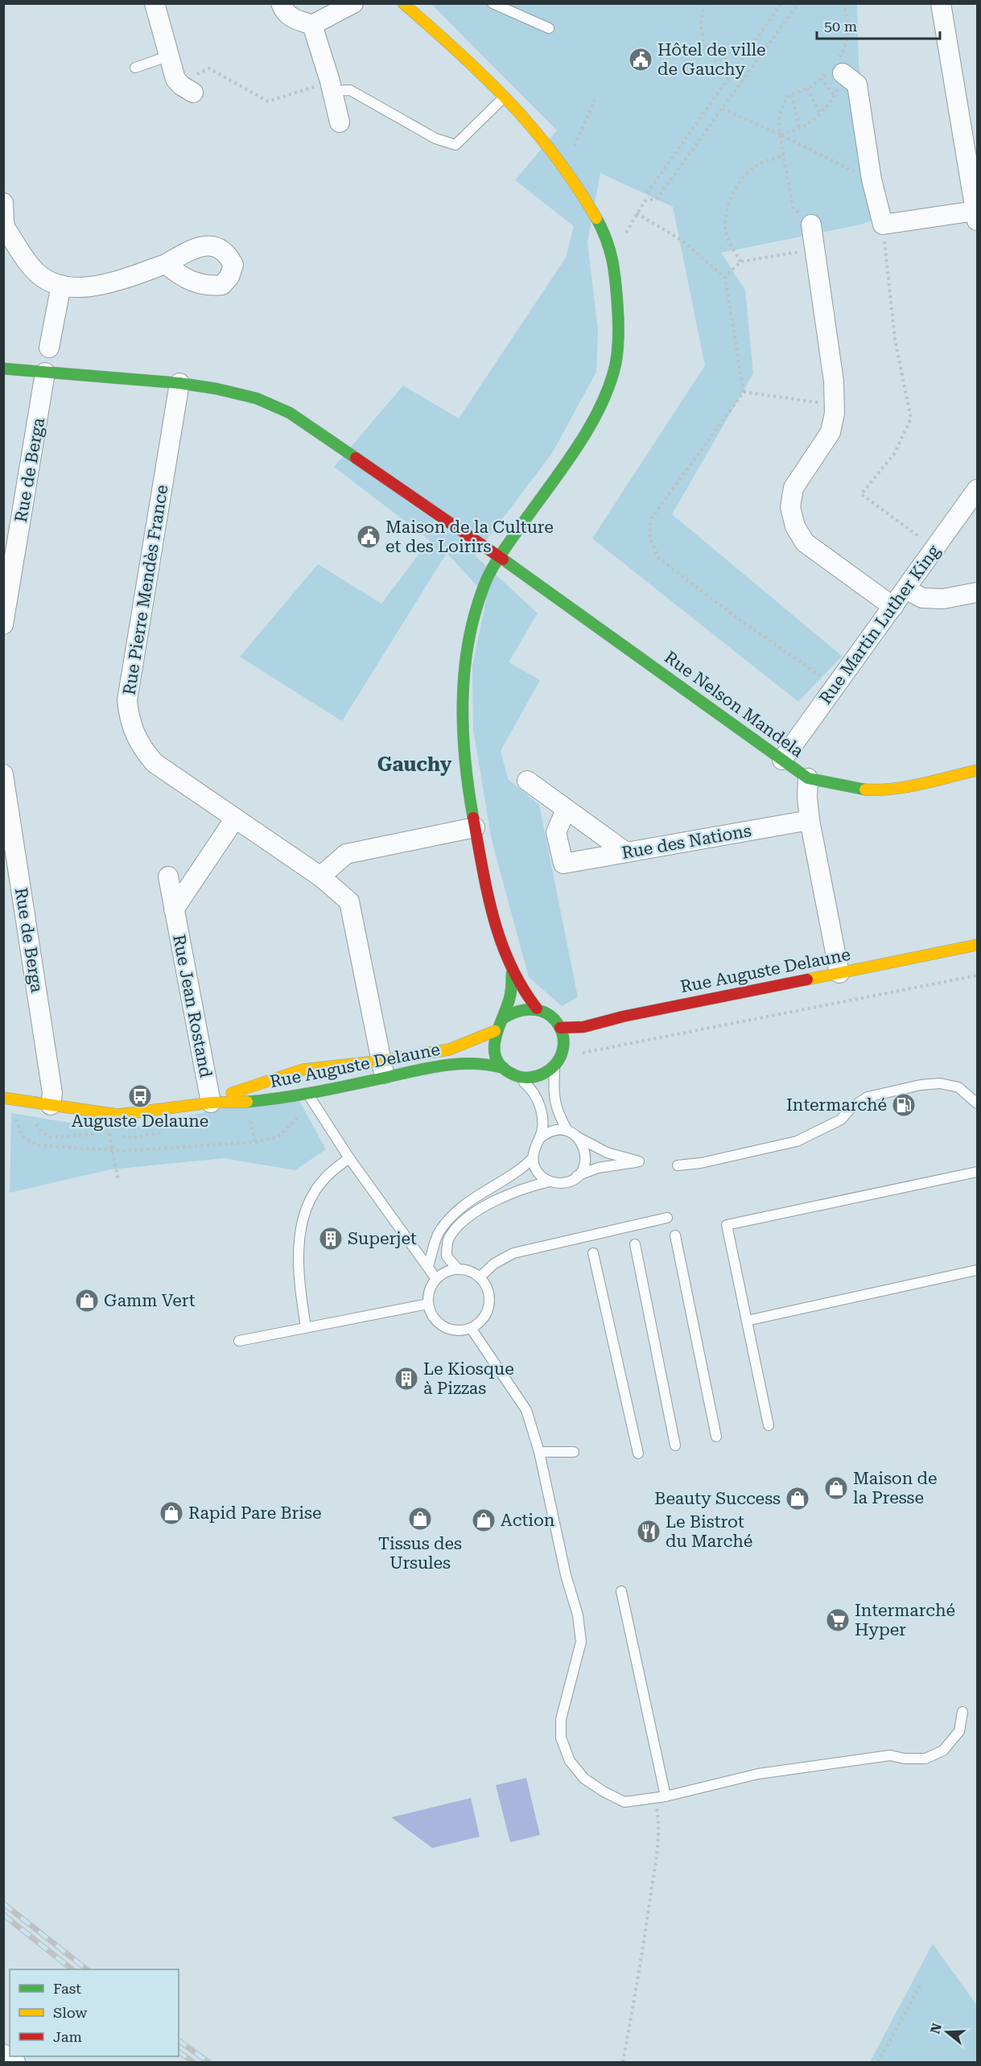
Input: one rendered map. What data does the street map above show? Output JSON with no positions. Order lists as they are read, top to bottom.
{
  "streets": {
    "street": [
      "Rue de Berga",
      "Rue Pierre Mendès France",
      "Rue Martin Luther King",
      "Rue Nelson Mandela",
      "Rue des Nations",
      "Rue Auguste Delaune",
      "Rue Jean Rostand"
    ]
  },
  "crossings": [
    ["Rue de Berga", "Rue Nelson Mandela"],
    ["Rue de Berga", "Rue Auguste Delaune"],
    ["Rue Pierre Mendès France", "Rue Nelson Mandela"],
    ["Rue Pierre Mendès France", "Rue Auguste Delaune"],
    ["Rue Martin Luther King", "Rue Nelson Mandela"],
    ["Rue Auguste Delaune", "Rue Jean Rostand"]
  ],
  "districts": ["Gauchy"],
  "places": {
    "public building": ["Hôtel de ville de Gauchy", "Maison de la Culture et des Loirirs"],
    "bus stop": ["Auguste Delaune"],
    "fuel station": ["Intermarché"],
    "building": ["Superjet", "Le Kiosque à Pizzas"],
    "shop": [
      "Gamm Vert",
      "Maison de la Presse",
      "Beauty Success",
      "Rapid Pare Brise",
      "Tissus des Ursules",
      "Action"
    ],
    "restaurant": ["Le Bistrot du Marché"],
    "supermarket": ["Intermarché Hyper"]
  },
  "legend": ["Fast", "Slow", "Jam"],
  "scale_bar": "50 m",
  "north": "left"
}
